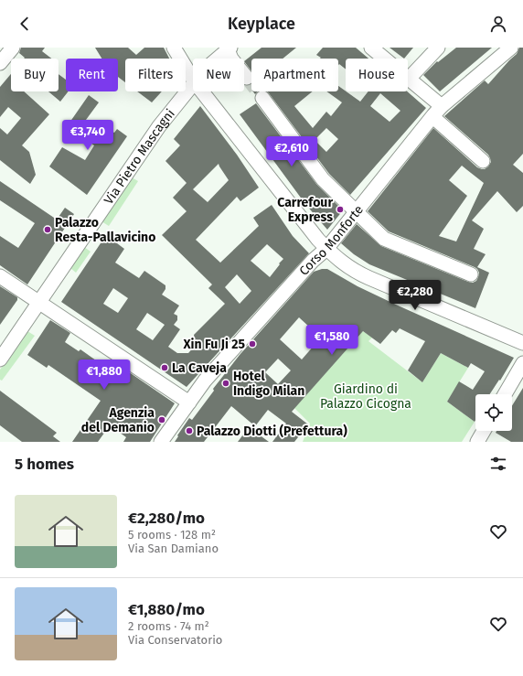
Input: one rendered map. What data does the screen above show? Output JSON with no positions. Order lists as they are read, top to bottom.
{
  "streets": {
    "street": ["Via Pietro Mascagni", "Corso Monforte"]
  },
  "parks": ["Giardino di Palazzo Cicogna"],
  "places": [
    "Carrefour Express",
    "Palazzo Resta-Pallavicino",
    "Xin Fu Ji 25",
    "La Caveja",
    "Hotel Indigo Milan",
    "Agenzia del Demanio",
    "Palazzo Diotti (Prefettura)"
  ],
  "page": {
    "header": "Keyplace",
    "chip": [
      "Buy",
      "Rent",
      "Filters",
      "New",
      "Apartment",
      "House"
    ],
    "price": [
      "€3,740",
      "€2,610",
      "€2,280",
      "€1,580",
      "€1,880"
    ],
    "heading": "5 homes",
    "list": [
      {
        "name": "€2,280/mo",
        "note": "5 rooms · 128 m² · Via San Damiano"
      },
      {
        "name": "€1,880/mo",
        "note": "2 rooms · 74 m² · Via Conservatorio"
      }
    ]
  }
}
